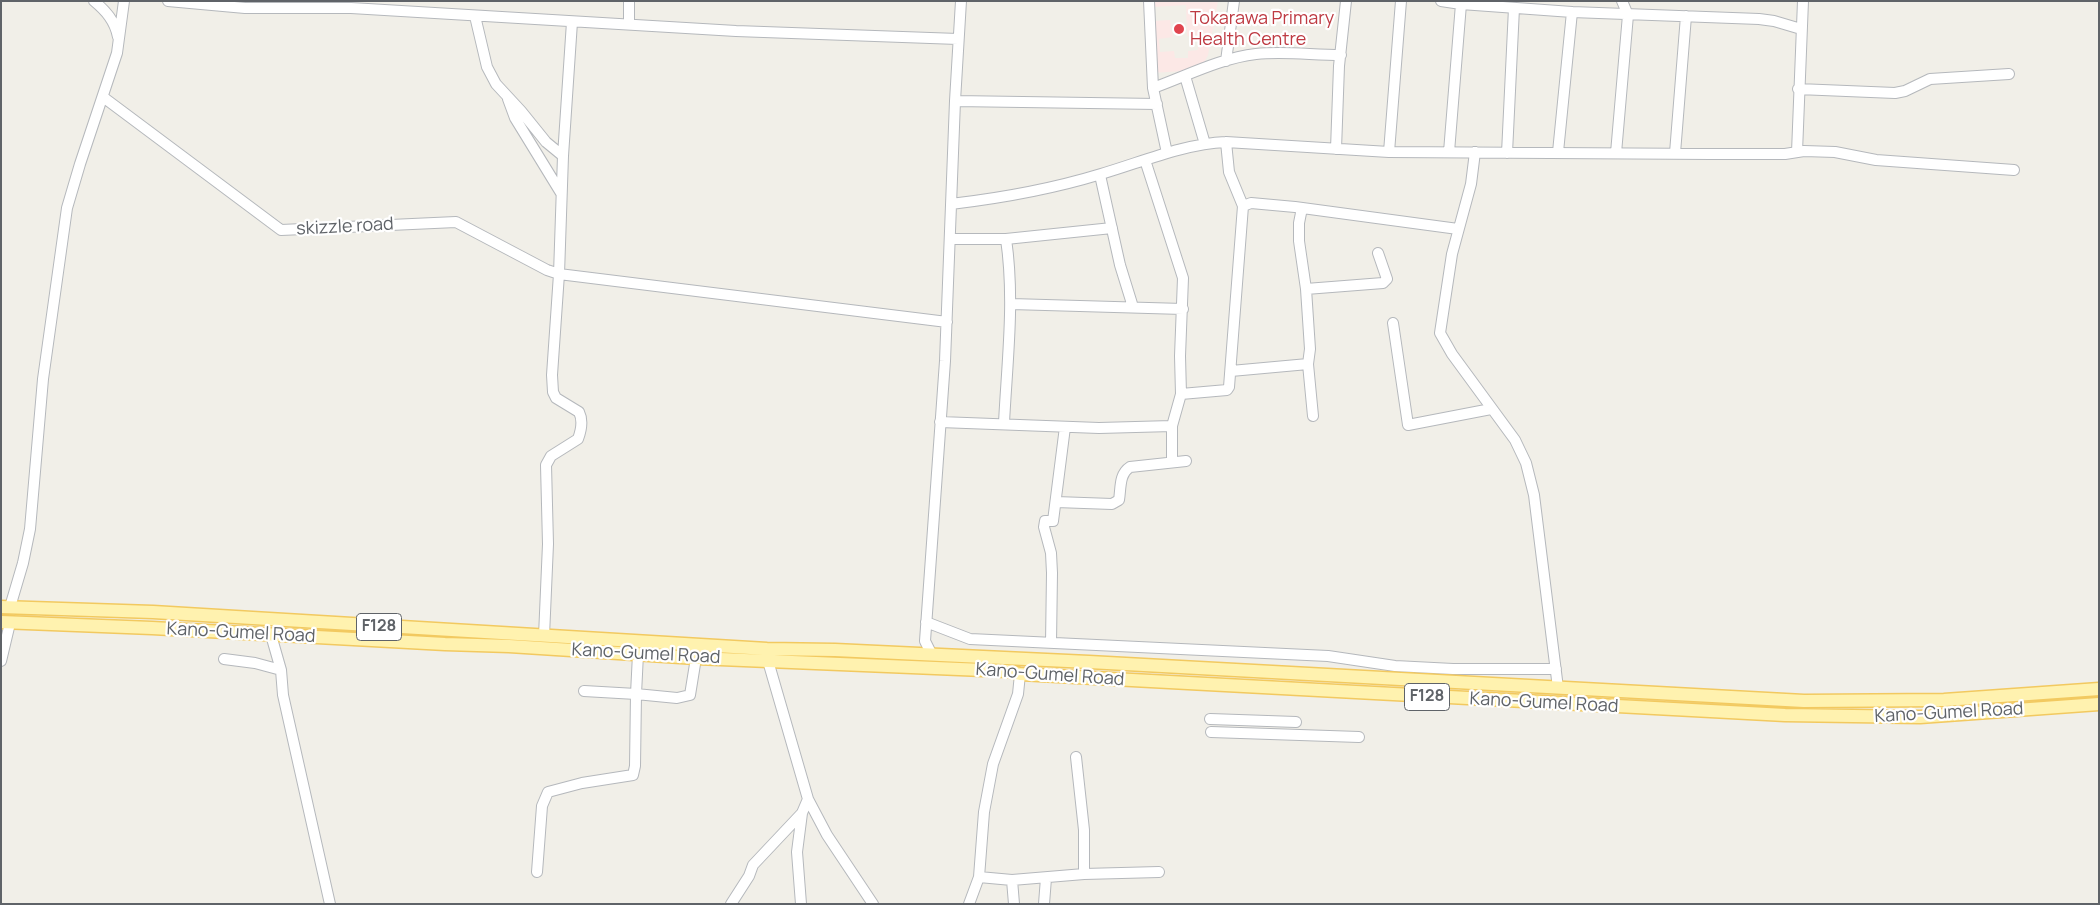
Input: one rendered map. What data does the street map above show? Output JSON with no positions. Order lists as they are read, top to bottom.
{
  "streets": {
    "main road": ["F128", "Kano-Gumel Road"],
    "street": ["skizzle road"]
  },
  "places": ["Tokarawa Primary Health Centre"]
}
